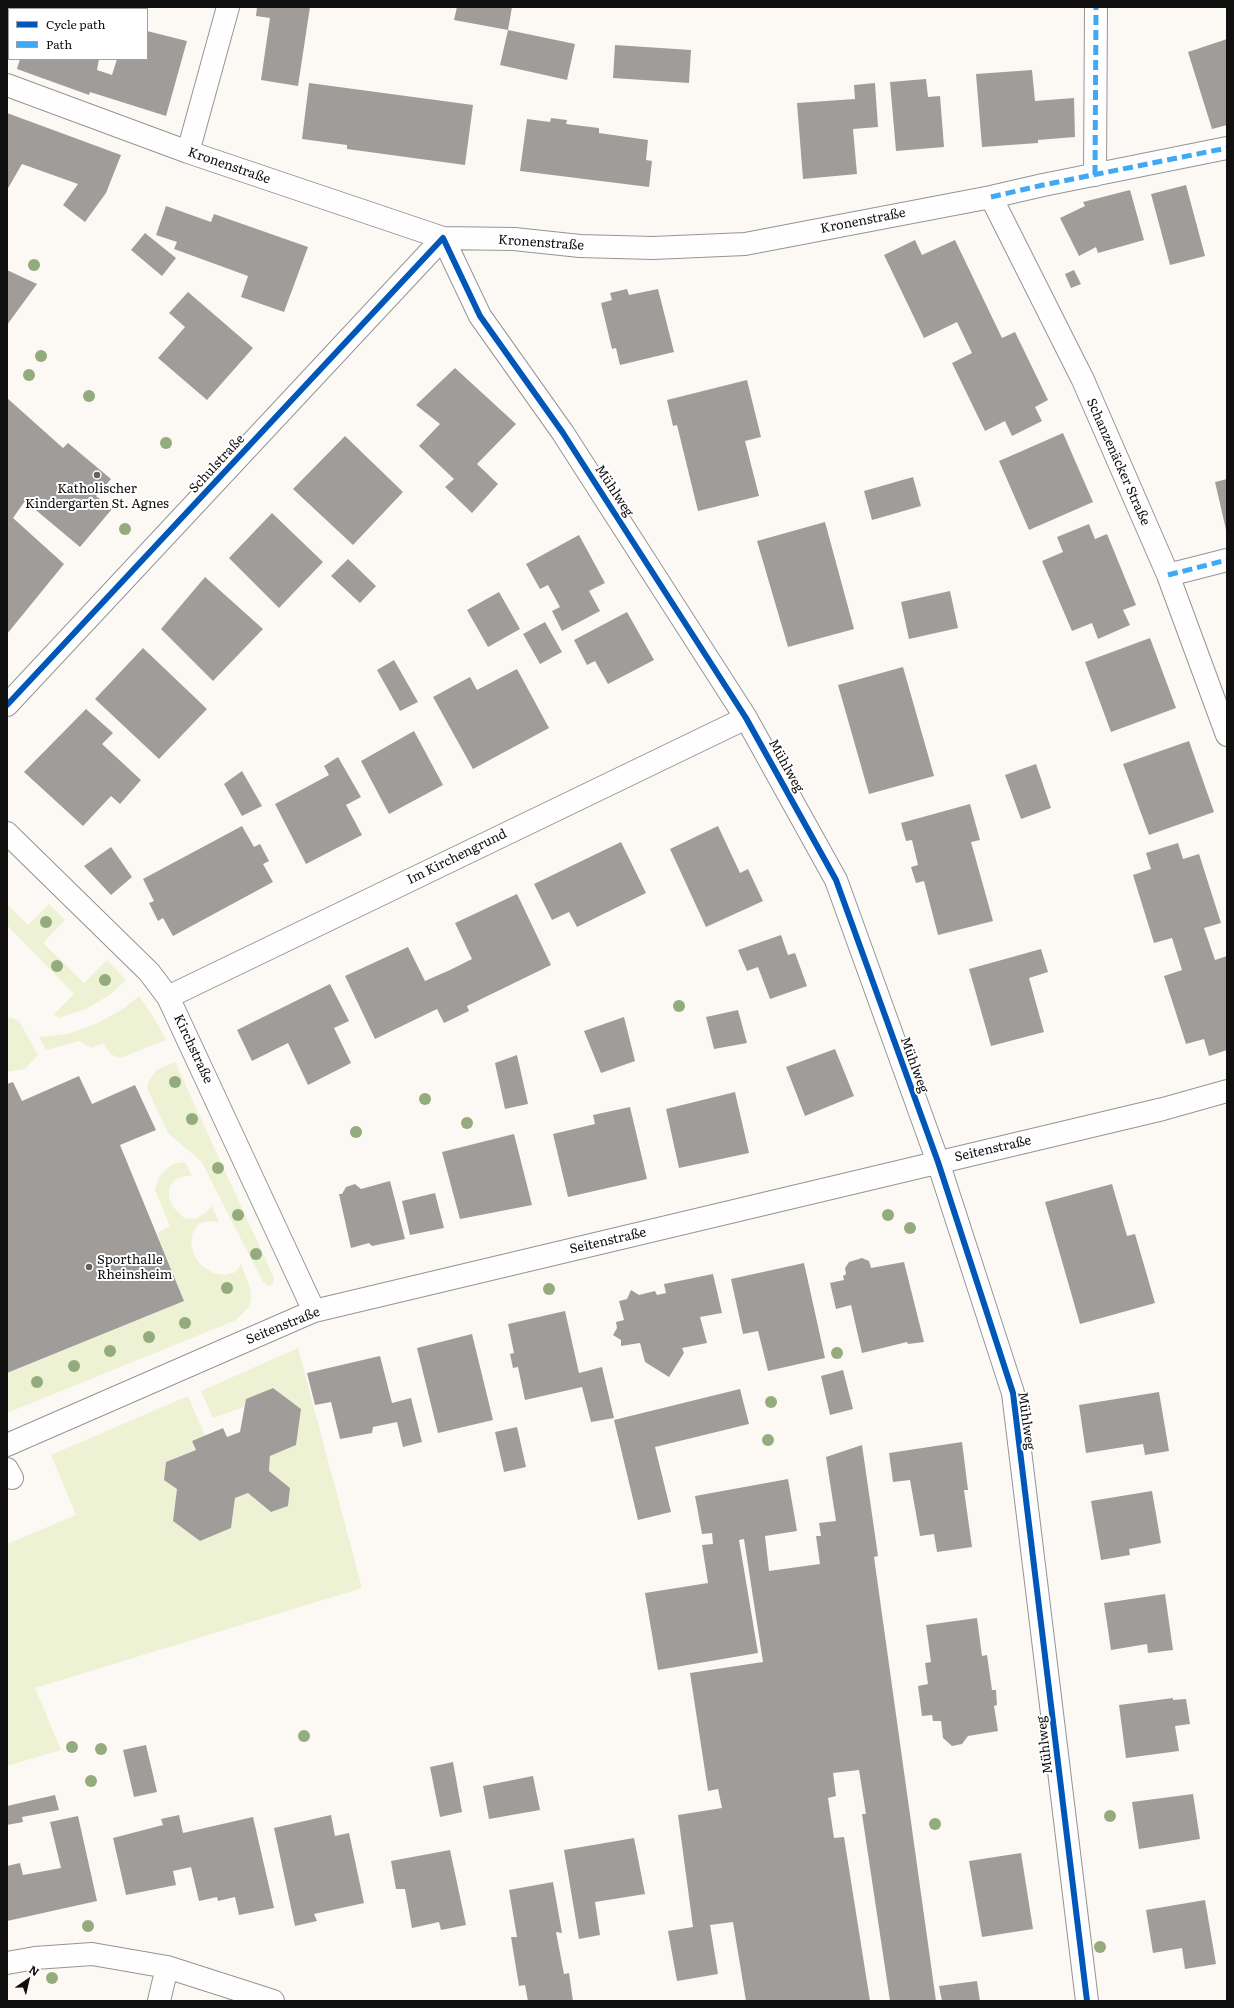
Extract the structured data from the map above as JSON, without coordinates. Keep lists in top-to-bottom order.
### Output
{
  "streets": {
    "street": [
      "Kronenstraße",
      "Schanzenäcker Straße",
      "Schulstraße",
      "Mühlweg",
      "Im Kirchengrund",
      "Kirchstraße",
      "Seitenstraße"
    ]
  },
  "crossings": [
    ["Kronenstraße", "Schanzenäcker Straße"],
    ["Kronenstraße", "Schulstraße"],
    ["Kronenstraße", "Mühlweg"],
    ["Schulstraße", "Mühlweg"],
    ["Mühlweg", "Im Kirchengrund"],
    ["Mühlweg", "Seitenstraße"],
    ["Im Kirchengrund", "Kirchstraße"],
    ["Kirchstraße", "Seitenstraße"]
  ],
  "places": ["Katholischer Kindergarten St. Agnes", "Sporthalle Rheinsheim"],
  "legend": ["Cycle path", "Path"],
  "north": "top right"
}
